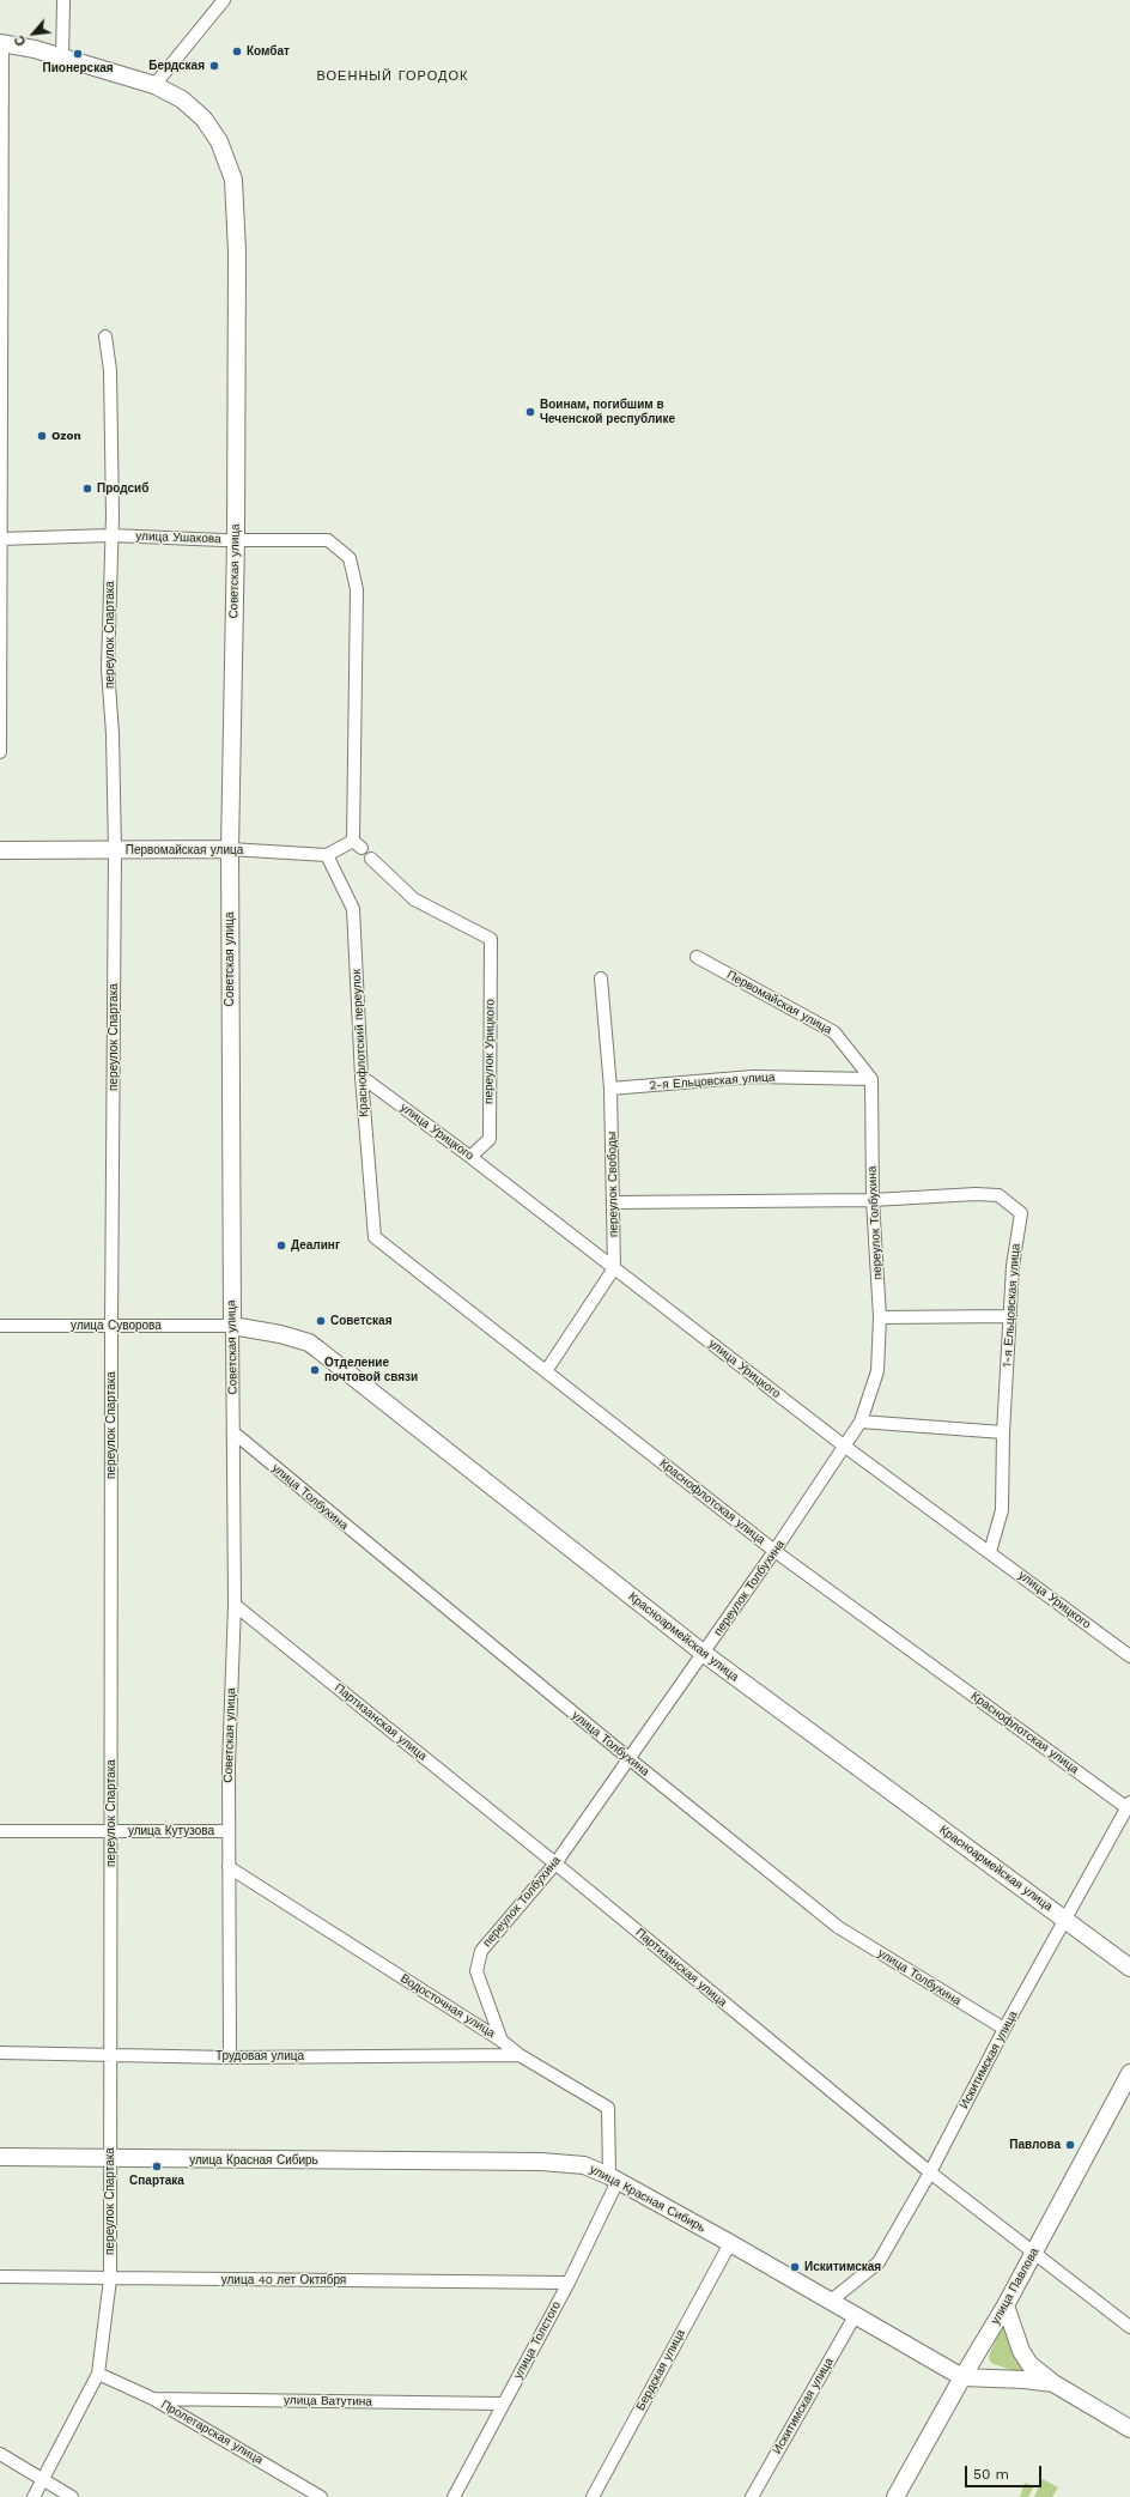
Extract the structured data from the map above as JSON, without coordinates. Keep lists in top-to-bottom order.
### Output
{
  "streets": {
    "street": [
      "улица Ушакова",
      "Советская улица",
      "переулок Спартака",
      "Первомайская улица",
      "Краснофлотский переулок",
      "переулок Урицкого",
      "2-я Ельцовская улица",
      "улица Урицкого",
      "переулок Свободы",
      "переулок Толбухина",
      "1-я Ельцовская улица",
      "улица Суворова",
      "улица Толбухина",
      "Краснофлотская улица",
      "Красноармейская улица",
      "Партизанская улица",
      "улица Кутузова",
      "Водосточная улица",
      "Трудовая улица",
      "Искитимская улица",
      "улица Красная Сибирь",
      "улица 40 лет Октября",
      "улица Павлова",
      "улица Толстого",
      "Бердская улица",
      "улица Ватутина",
      "Пролетарская улица"
    ]
  },
  "crossings": [
    ["улица Ушакова", "Советская улица"],
    ["улица Ушакова", "переулок Спартака"],
    ["улица Ушакова", "Первомайская улица"],
    ["улица Ушакова", "Краснофлотский переулок"],
    ["Советская улица", "Первомайская улица"],
    ["Советская улица", "улица Суворова"],
    ["Советская улица", "улица Толбухина"],
    ["Советская улица", "Красноармейская улица"],
    ["Советская улица", "Партизанская улица"],
    ["Советская улица", "улица Кутузова"],
    ["Советская улица", "Водосточная улица"],
    ["Советская улица", "Трудовая улица"],
    ["переулок Спартака", "Первомайская улица"],
    ["переулок Спартака", "улица Суворова"],
    ["переулок Спартака", "улица Кутузова"],
    ["переулок Спартака", "Трудовая улица"],
    ["переулок Спартака", "улица Красная Сибирь"],
    ["переулок Спартака", "улица 40 лет Октября"],
    ["переулок Спартака", "Пролетарская улица"],
    ["Первомайская улица", "Краснофлотский переулок"],
    ["Первомайская улица", "2-я Ельцовская улица"],
    ["Первомайская улица", "переулок Толбухина"],
    ["Краснофлотский переулок", "улица Урицкого"],
    ["Краснофлотский переулок", "Краснофлотская улица"],
    ["переулок Урицкого", "улица Урицкого"],
    ["2-я Ельцовская улица", "переулок Свободы"],
    ["2-я Ельцовская улица", "переулок Толбухина"],
    ["улица Урицкого", "переулок Свободы"],
    ["улица Урицкого", "переулок Толбухина"],
    ["улица Урицкого", "1-я Ельцовская улица"],
    ["переулок Свободы", "1-я Ельцовская улица"],
    ["переулок Толбухина", "1-я Ельцовская улица"],
    ["переулок Толбухина", "улица Толбухина"],
    ["переулок Толбухина", "Краснофлотская улица"],
    ["переулок Толбухина", "Красноармейская улица"],
    ["переулок Толбухина", "Партизанская улица"],
    ["переулок Толбухина", "Водосточная улица"],
    ["улица Суворова", "Красноармейская улица"],
    ["улица Толбухина", "Искитимская улица"],
    ["Краснофлотская улица", "Искитимская улица"],
    ["Красноармейская улица", "Искитимская улица"],
    ["Партизанская улица", "Искитимская улица"],
    ["Партизанская улица", "улица Павлова"],
    ["Водосточная улица", "Трудовая улица"],
    ["Водосточная улица", "улица Красная Сибирь"],
    ["Водосточная улица", "улица Толстого"],
    ["Искитимская улица", "улица Красная Сибирь"],
    ["улица Красная Сибирь", "улица Павлова"],
    ["улица Красная Сибирь", "улица Толстого"],
    ["улица Красная Сибирь", "Бердская улица"],
    ["улица 40 лет Октября", "улица Толстого"],
    ["улица Толстого", "улица Ватутина"],
    ["улица Ватутина", "Пролетарская улица"]
  ],
  "districts": ["ВОЕННЫЙ ГОРОДОК"],
  "places": [
    "Комбат",
    "Пионерская",
    "Бердская",
    "Воинам, погибшим в Чеченской республике",
    "Ozon",
    "Продсиб",
    "Деалинг",
    "Советская",
    "Отделение почтовой связи",
    "Павлова",
    "Спартака",
    "Искитимская"
  ],
  "scale_bar": "50 m",
  "north": "bottom left"
}
